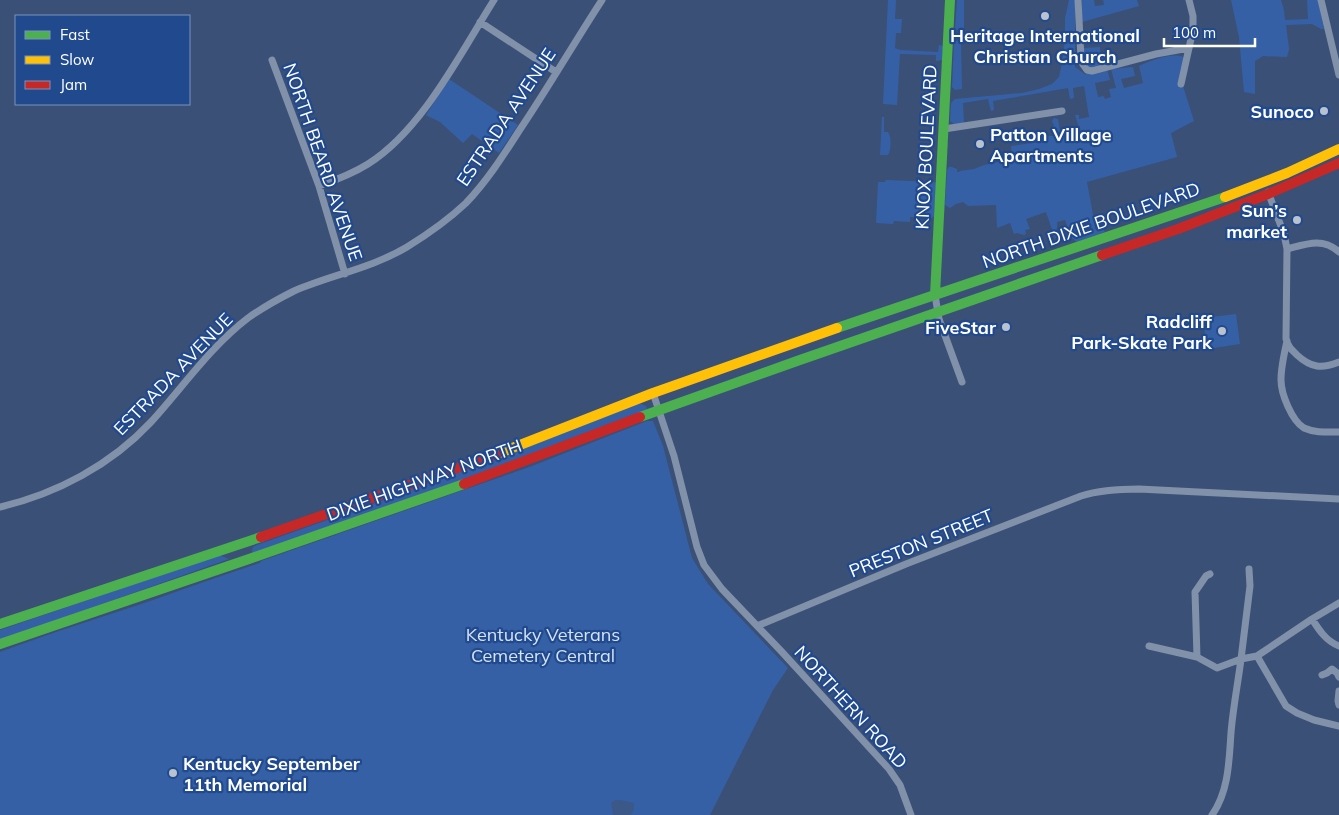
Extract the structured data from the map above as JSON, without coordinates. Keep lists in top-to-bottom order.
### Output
{
  "streets": {
    "main road": ["KNOX BOULEVARD", "NORTH DIXIE BOULEVARD", "DIXIE HIGHWAY NORTH"],
    "street": [
      "ESTRADA AVENUE",
      "NORTH BEARD AVENUE",
      "PRESTON STREET",
      "NORTHERN ROAD"
    ]
  },
  "crossings": [
    ["ESTRADA AVENUE", "NORTH BEARD AVENUE"],
    ["KNOX BOULEVARD", "NORTH DIXIE BOULEVARD"],
    ["NORTH DIXIE BOULEVARD", "DIXIE HIGHWAY NORTH"],
    ["PRESTON STREET", "NORTHERN ROAD"]
  ],
  "parks": ["Kentucky Veterans Cemetery Central"],
  "places": [
    "Heritage International Christian Church",
    "Sunoco",
    "Patton Village Apartments",
    "Sun’s market",
    "FiveStar",
    "Radcliff Park-Skate Park",
    "Kentucky September 11th Memorial"
  ],
  "legend": ["Fast", "Slow", "Jam"],
  "scale_bar": "100 m"
}
